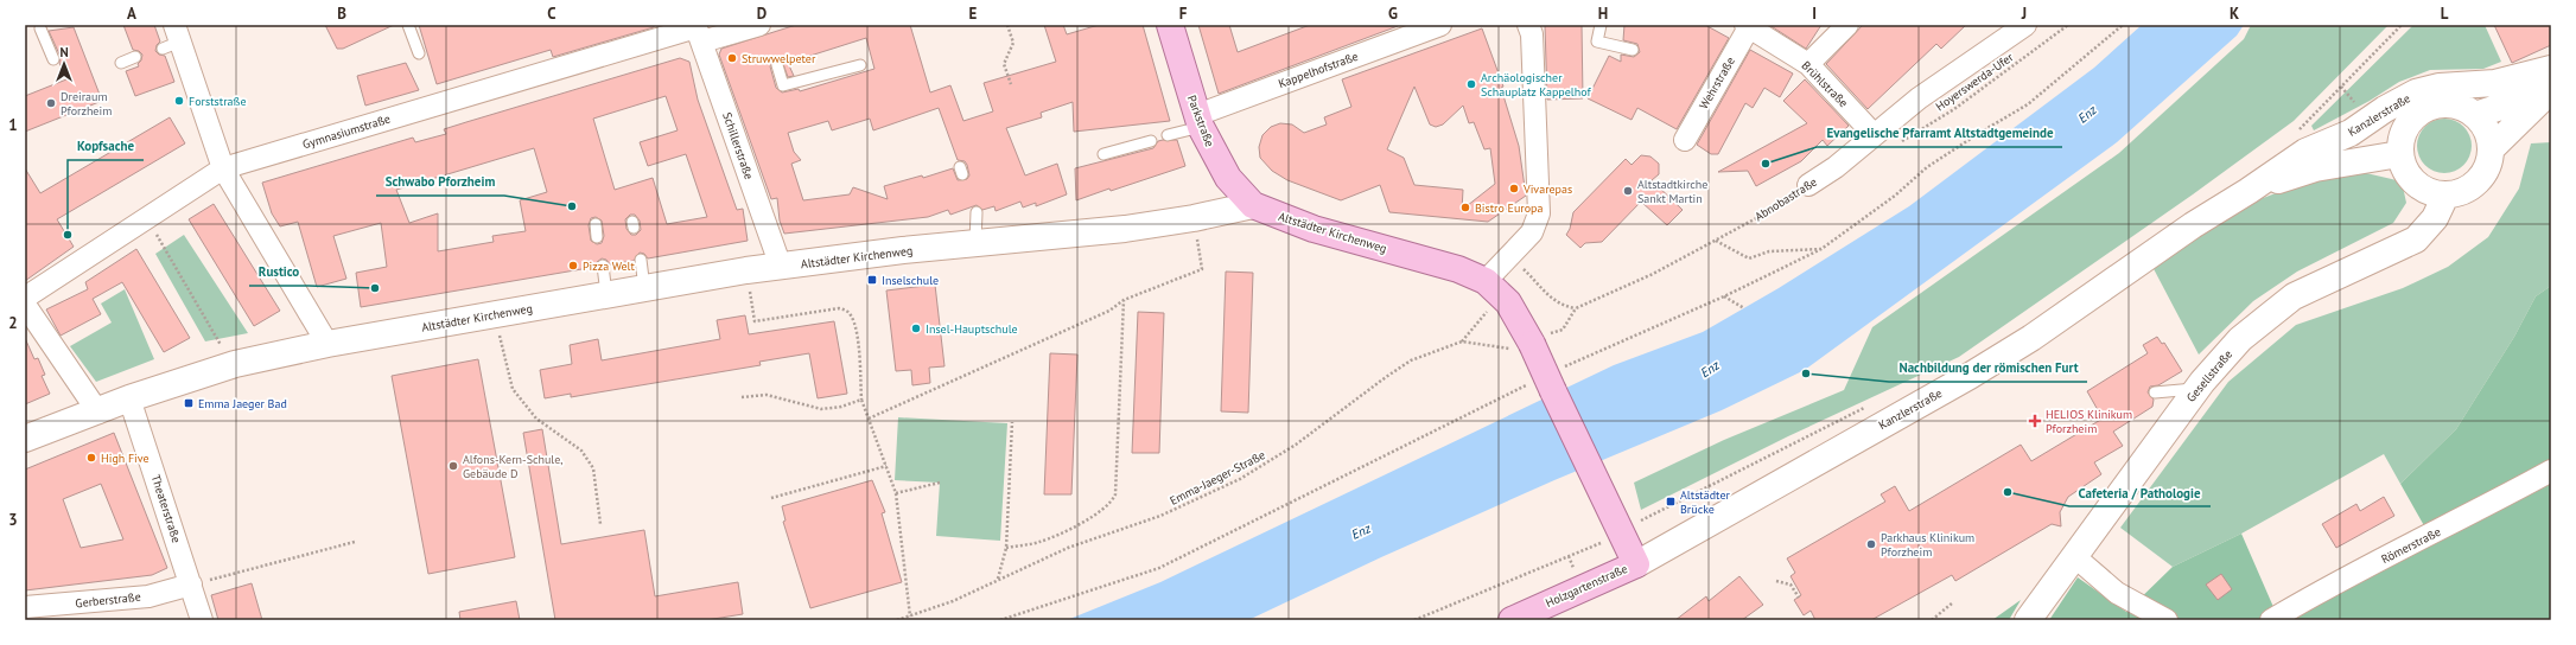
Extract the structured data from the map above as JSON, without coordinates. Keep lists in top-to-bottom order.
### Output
{
  "streets": {
    "main road": [
      "Kanzlerstraße",
      "Parkstraße",
      "Altstädter Kirchenweg",
      "Gesellstraße",
      "Holzgartenstraße"
    ],
    "street": [
      "Kappelhofstraße",
      "Wehrstraße",
      "Brühlstraße",
      "Gymnasiumstraße",
      "Schillerstraße",
      "Abnobastraße",
      "Theaterstraße",
      "Römerstraße",
      "Gerberstraße"
    ],
    "path": ["Hoyerswerda-Ufer", "Emma-Jaeger-Straße"]
  },
  "crossings": [
    ["Kappelhofstraße", "Parkstraße"],
    ["Wehrstraße", "Brühlstraße"],
    ["Brühlstraße", "Abnobastraße"],
    ["Kanzlerstraße", "Gesellstraße"],
    ["Kanzlerstraße", "Holzgartenstraße"],
    ["Parkstraße", "Altstädter Kirchenweg"],
    ["Gymnasiumstraße", "Schillerstraße"],
    ["Schillerstraße", "Altstädter Kirchenweg"],
    ["Altstädter Kirchenweg", "Emma-Jaeger-Straße"],
    ["Altstädter Kirchenweg", "Theaterstraße"],
    ["Theaterstraße", "Gerberstraße"]
  ],
  "water": ["Enz"],
  "places": {
    "other": [
      "Struwwelpeter",
      "Archäologischer Schauplatz Kappelhof",
      "Forststraße",
      "Dreiraum Pforzheim",
      "Evangelische Pfarramt Altstadtgemeinde",
      "Vivarepas",
      "Altstadtkirche Sankt Martin",
      "Schwabo Pforzheim",
      "Bistro Europa",
      "Kopfsache",
      "Pizza Welt",
      "Rustico",
      "Insel-Hauptschule",
      "Nachbildung der römischen Furt",
      "High Five",
      "Alfons-Kern-Schule, Gebäude D",
      "Cafeteria / Pathologie",
      "Parkhaus Klinikum Pforzheim"
    ],
    "transit": ["Inselschule", "Emma Jaeger Bad", "Altstädter Brücke"],
    "health": ["HELIOS Klinikum Pforzheim"]
  },
  "north": "top",
  "grid": {
    "columns": [
      "A",
      "B",
      "C",
      "D",
      "E",
      "F",
      "G",
      "H",
      "I",
      "J",
      "K",
      "L"
    ],
    "rows": ["1", "2", "3"]
  }
}
